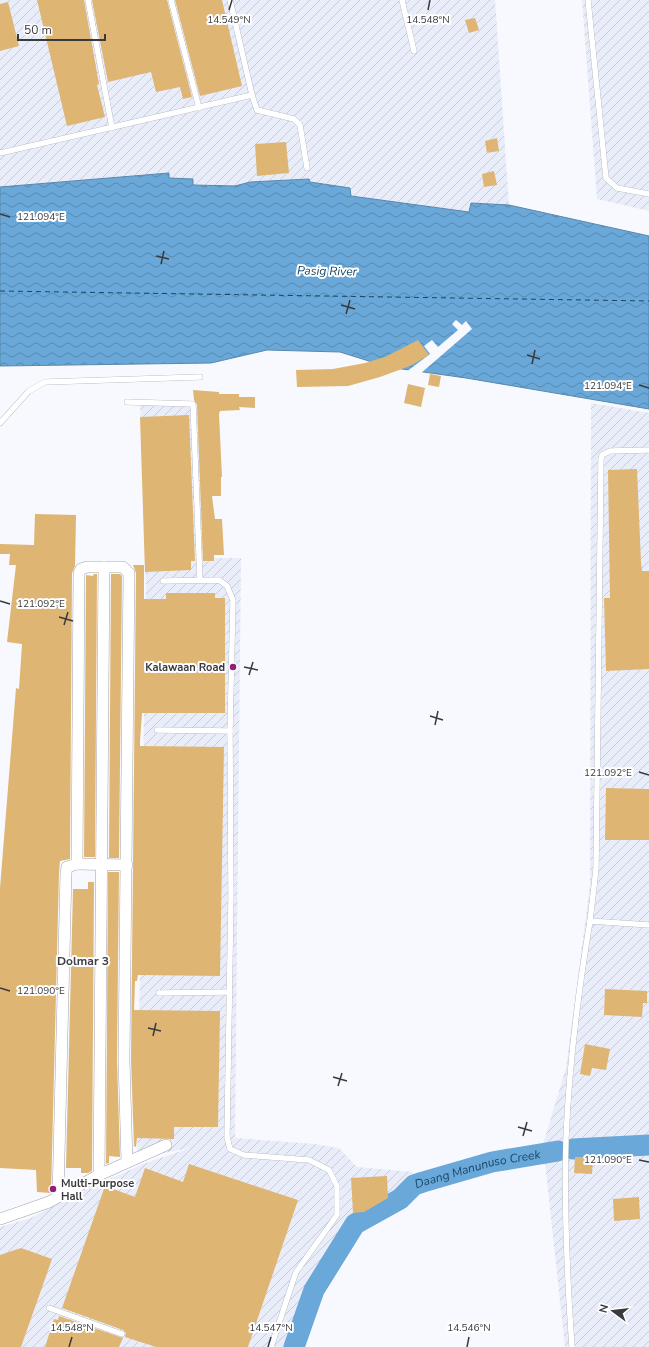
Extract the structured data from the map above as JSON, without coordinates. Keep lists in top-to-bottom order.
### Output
{
  "districts": ["Dolmar 3"],
  "water": ["Pasig River", "Daang Manunuso Creek"],
  "places": ["Kalawaan Road", "Multi-Purpose Hall"],
  "scale_bar": "50 m",
  "north": "left",
  "coordinates": [
    "14.549°N",
    "14.548°N",
    "121.094°E",
    "121.092°E",
    "121.090°E",
    "14.547°N",
    "14.546°N"
  ]
}
